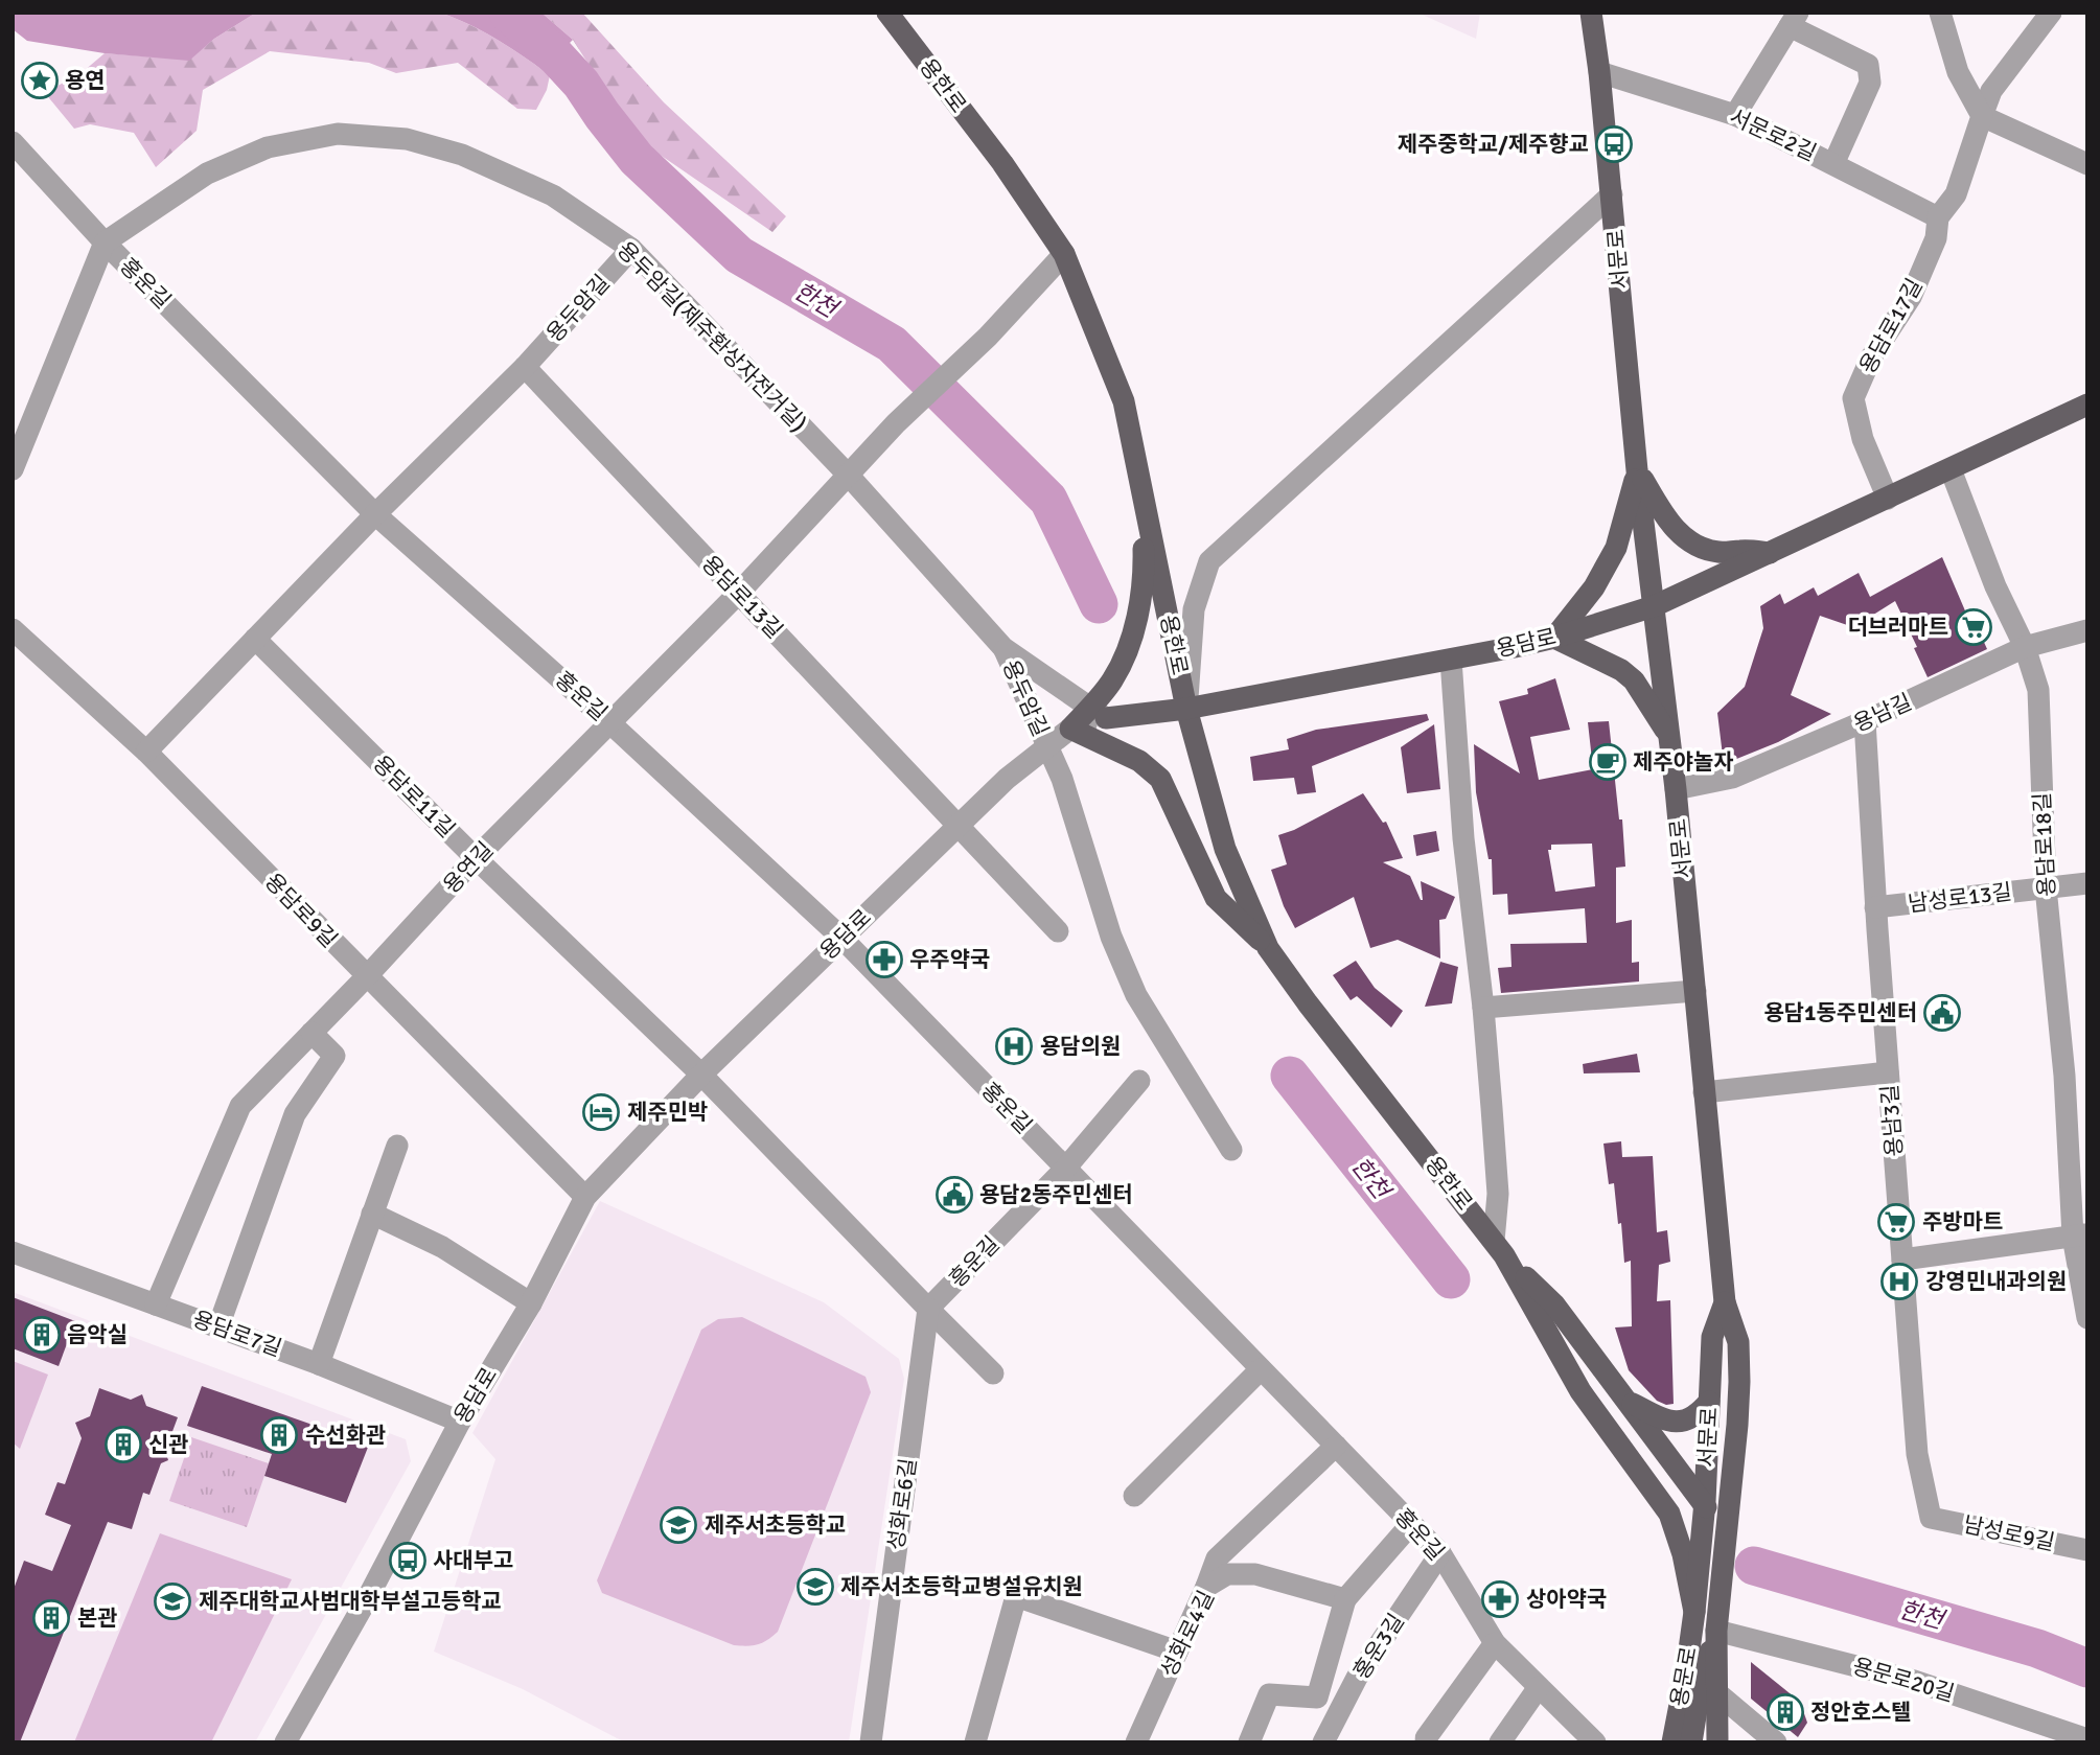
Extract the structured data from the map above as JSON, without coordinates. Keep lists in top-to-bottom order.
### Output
{
  "streets": {
    "main road": [
      "용한로",
      "서문로",
      "용담로",
      "용문로"
    ],
    "street": [
      "서문로2길",
      "홍운길",
      "용두암길",
      "용담로17길",
      "용두암길(제주환상자전거길)",
      "용담로13길",
      "용남길",
      "용담로11길",
      "용담로18길",
      "용연길",
      "남성로13길",
      "용담로9길",
      "용남3길",
      "흥운길",
      "용담로7길",
      "성화로6길",
      "남성로9길",
      "성화로4길",
      "홍운3길",
      "용문로20길"
    ]
  },
  "crossings": [
    ["용한로", "서문로"],
    ["용한로", "용담로"],
    ["용한로", "용연길"],
    ["용한로", "용문로"],
    ["서문로2길", "서문로"],
    ["서문로2길", "용담로17길"],
    ["서문로", "용담로"],
    ["서문로", "용남길"],
    ["서문로", "용문로"],
    ["홍운길", "용두암길(제주환상자전거길)"],
    ["홍운길", "용담로"],
    ["홍운길", "용연길"],
    ["홍운길", "흥운길"],
    ["홍운길", "홍운3길"],
    ["용두암길", "용두암길(제주환상자전거길)"],
    ["용두암길", "용담로13길"],
    ["용두암길", "용담로"],
    ["용담로17길", "용담로"],
    ["용두암길(제주환상자전거길)", "용담로"],
    ["용두암길(제주환상자전거길)", "용연길"],
    ["용담로13길", "용담로"],
    ["용담로13길", "용연길"],
    ["용담로", "용담로11길"],
    ["용담로", "용담로18길"],
    ["용담로", "용담로9길"],
    ["용담로", "용담로7길"],
    ["용남길", "용담로18길"],
    ["용남길", "용남3길"],
    ["용담로11길", "용연길"],
    ["용담로18길", "남성로13길"],
    ["용연길", "용담로9길"],
    ["용연길", "용담로7길"],
    ["남성로13길", "용남3길"],
    ["용남3길", "남성로9길"],
    ["흥운길", "성화로6길"],
    ["용문로", "용문로20길"]
  ],
  "water": ["한천"],
  "places": {
    "place": ["용연"],
    "bus stop": ["제주중학교/제주향교", "사대부고"],
    "supermarket": ["더브러마트", "주방마트"],
    "cafe": ["제주야놀자"],
    "pharmacy": ["우주약국", "상아약국"],
    "public building": ["용담1동주민센터", "용담2동주민센터"],
    "hospital": ["용담의원", "강영민내과의원"],
    "hotel": ["제주민박"],
    "building": [
      "음악실",
      "수선화관",
      "신관",
      "본관",
      "정안호스텔"
    ],
    "school or university": ["제주서초등학교", "제주서초등학교병설유치원", "제주대학교사범대학부설고등학교"]
  }
}
